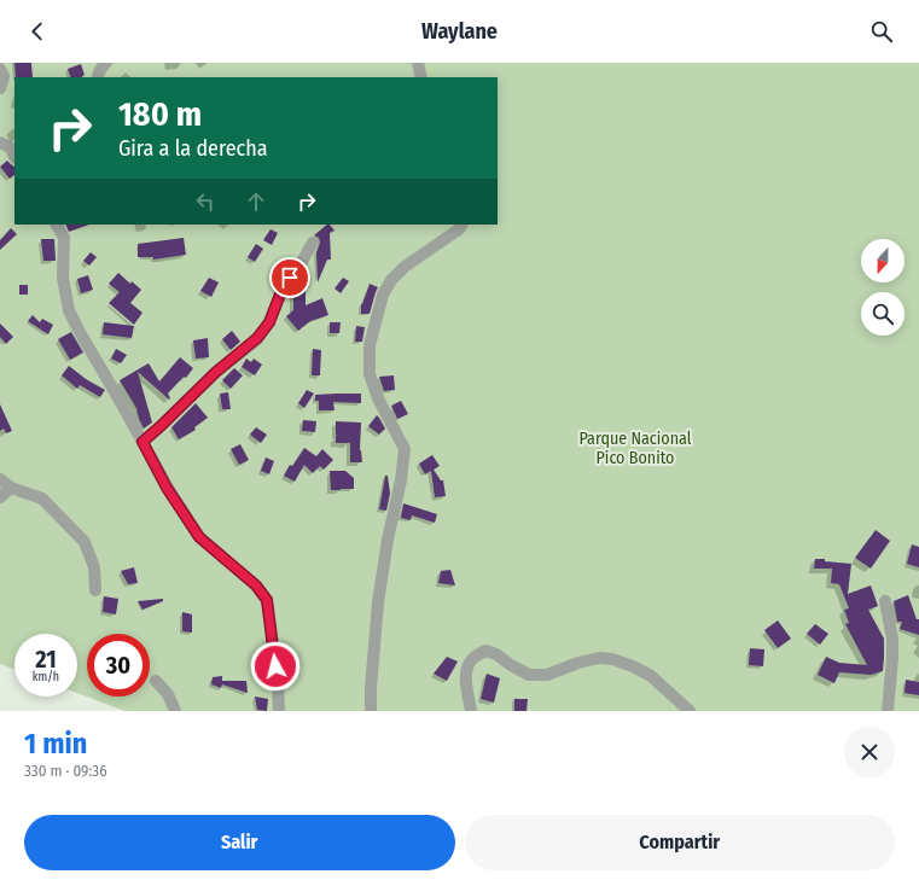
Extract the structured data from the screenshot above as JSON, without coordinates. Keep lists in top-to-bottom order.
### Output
{
  "parks": ["Parque Nacional Pico Bonito"],
  "north": "bottom",
  "page": {
    "header": "Waylane",
    "turn": ["180 m", "Gira a la derecha"],
    "speed": "21 km/h",
    "limit": "30",
    "heading": ["1 min", "330 m · 09:36"],
    "buttons": ["Salir", "Compartir"]
  }
}
